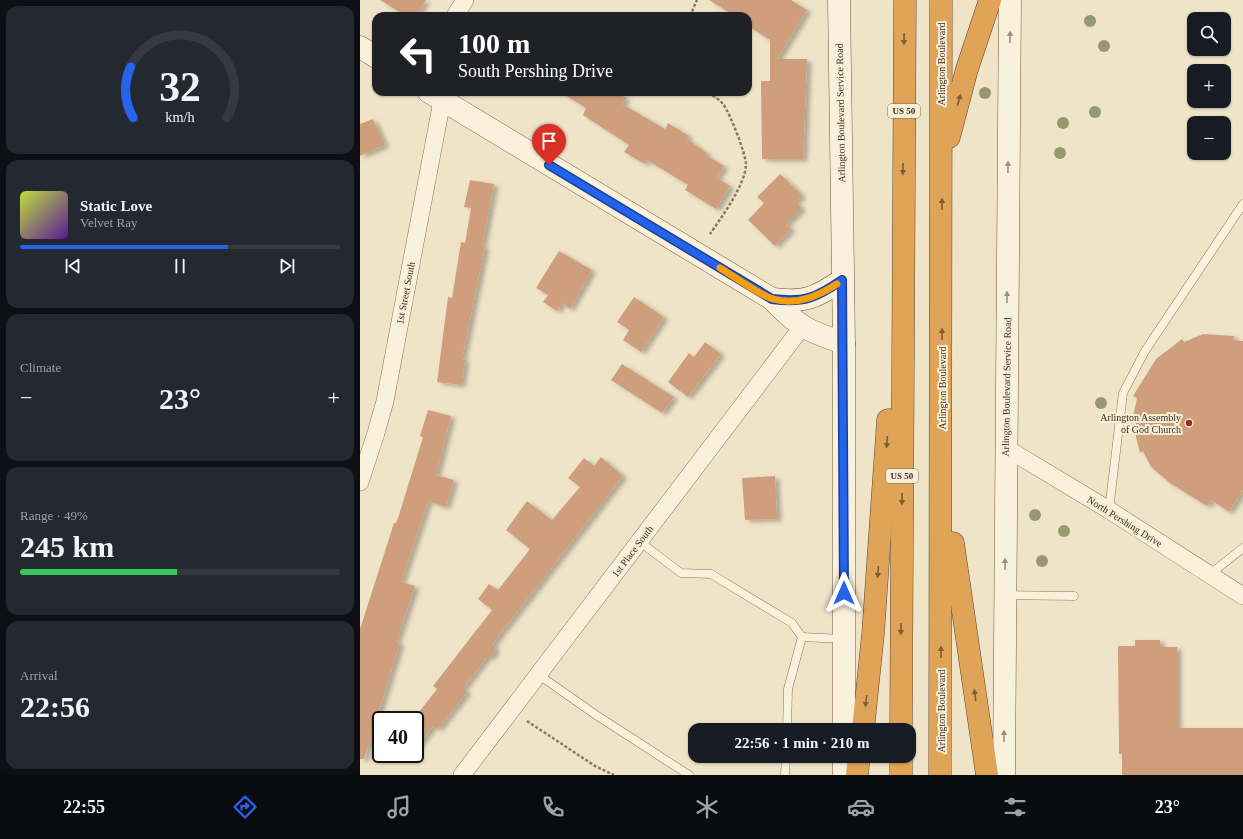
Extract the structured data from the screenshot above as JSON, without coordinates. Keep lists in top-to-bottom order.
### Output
{
  "streets": {
    "highway": ["Arlington Boulevard", "US 50"],
    "street": [
      "Arlington Boulevard Service Road",
      "1st Street South",
      "North Pershing Drive",
      "1st Place South"
    ]
  },
  "crossings": [
    ["Arlington Boulevard Service Road", "North Pershing Drive"]
  ],
  "places": ["Arlington Assembly of God Church"],
  "page": {
    "map_buttons": ["+", "−"],
    "turn": ["100 m", "South Pershing Drive"],
    "song": ["Static Love", "Velvet Ray"],
    "tile": [
      "Climate",
      ["Range · 49%", "245 km"],
      ["Arrival", "22:56"]
    ],
    "heat": ["−", "23°", "+"],
    "limit": "40",
    "trip": "22:56 · 1 min · 210 m",
    "tabs": ["22:55", "23°"],
    "gauge": ["32", "km/h"]
  }
}
